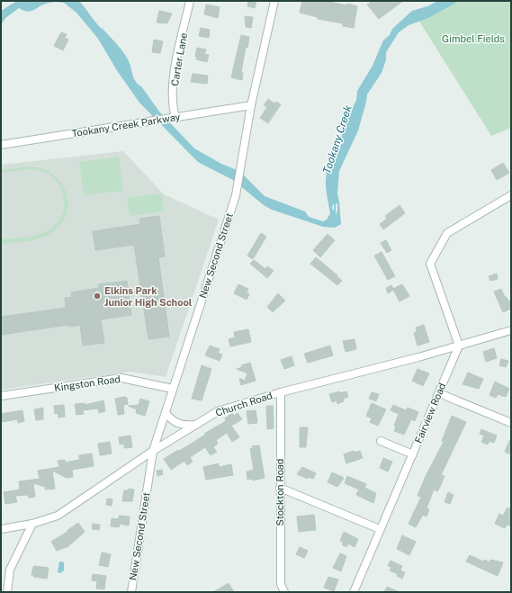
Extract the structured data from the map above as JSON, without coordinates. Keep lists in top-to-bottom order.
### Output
{
  "streets": {
    "street": [
      "Carter Lane",
      "Tookany Creek Parkway",
      "New Second Street",
      "Kingston Road",
      "Church Road",
      "Fairview Road",
      "Stockton Road"
    ]
  },
  "crossings": [
    ["Carter Lane", "Tookany Creek Parkway"],
    ["Tookany Creek Parkway", "New Second Street"],
    ["New Second Street", "Kingston Road"],
    ["New Second Street", "Church Road"],
    ["Church Road", "Fairview Road"],
    ["Church Road", "Stockton Road"]
  ],
  "water": ["Tookany Creek"],
  "parks": ["Gimbel Fields"],
  "places": ["Elkins Park Junior High School"]
}
